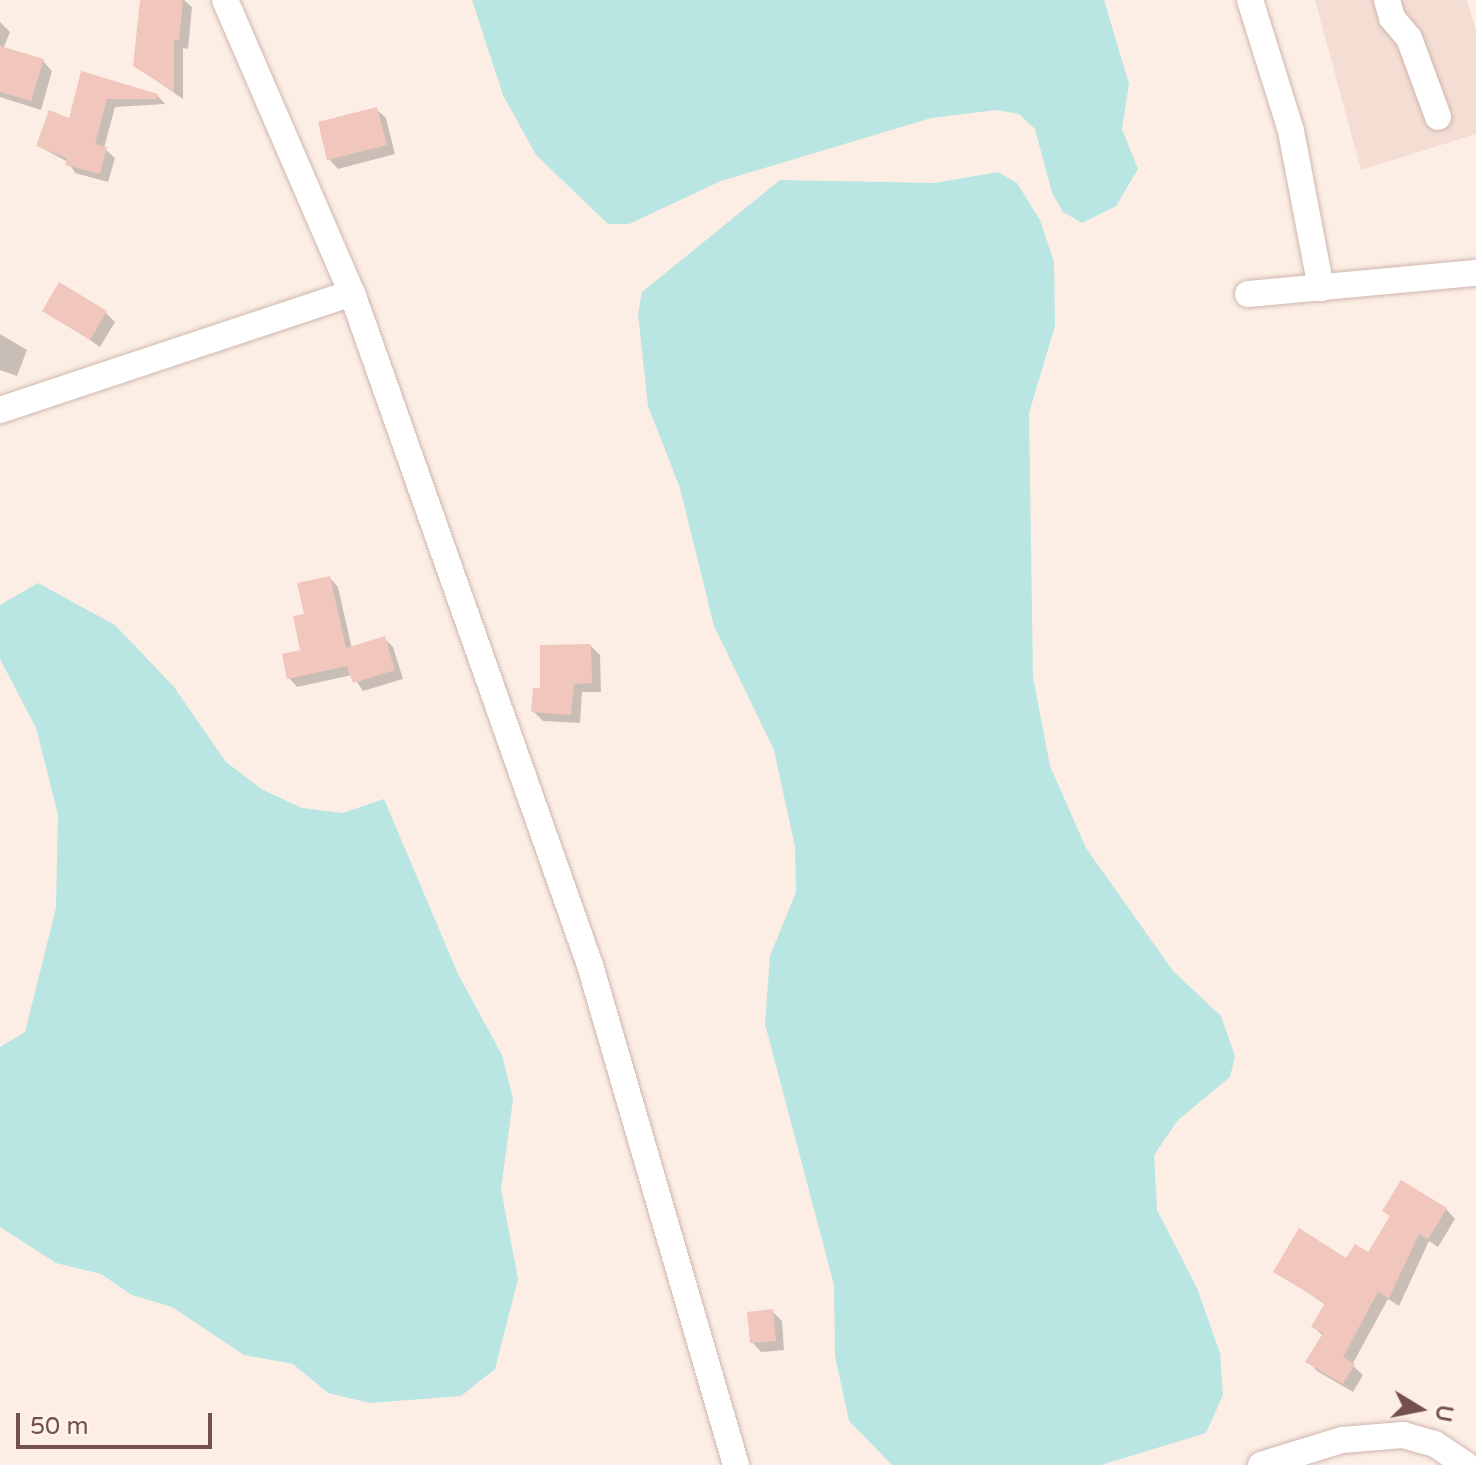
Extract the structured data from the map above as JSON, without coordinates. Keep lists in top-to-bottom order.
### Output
{
  "scale_bar": "50 m",
  "north": "right"
}
